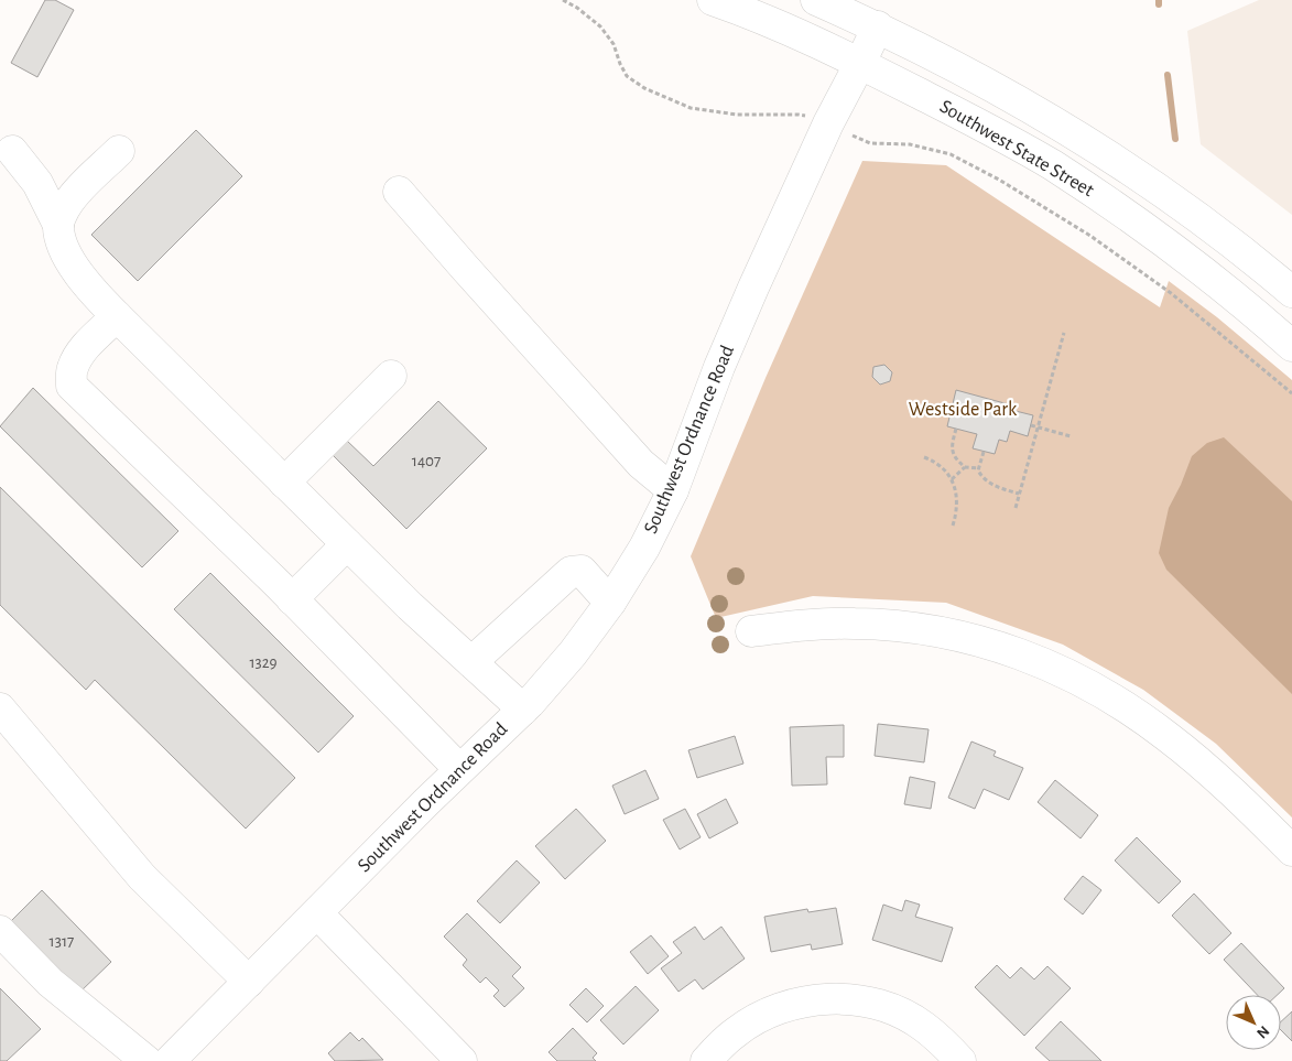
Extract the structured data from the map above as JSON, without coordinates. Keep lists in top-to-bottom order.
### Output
{
  "streets": {
    "street": ["Southwest State Street", "Southwest Ordnance Road"]
  },
  "crossings": [
    ["Southwest State Street", "Southwest Ordnance Road"]
  ],
  "parks": ["Westside Park"],
  "house_numbers": ["1407", "1329", "1317"],
  "north": "bottom right"
}
